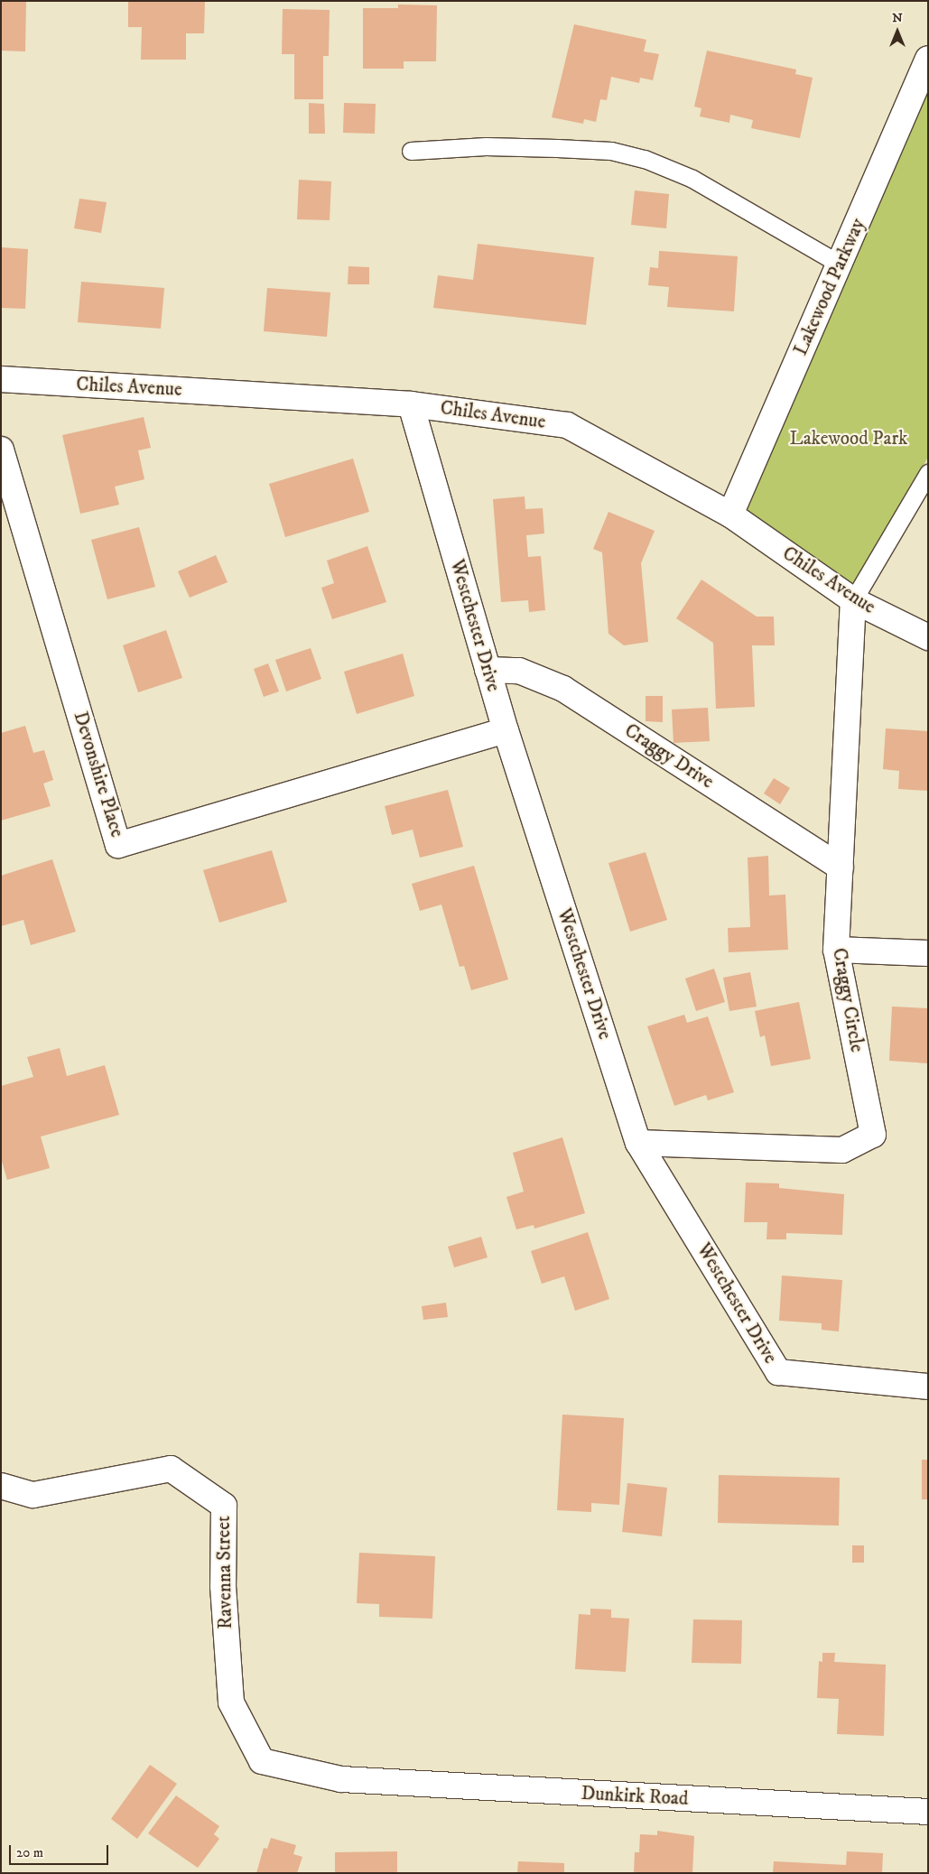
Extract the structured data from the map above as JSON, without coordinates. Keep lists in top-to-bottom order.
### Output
{
  "streets": {
    "street": [
      "Lakewood Parkway",
      "Chiles Avenue",
      "Westchester Drive",
      "Craggy Drive",
      "Devonshire Place",
      "Craggy Circle",
      "Ravenna Street",
      "Dunkirk Road"
    ]
  },
  "crossings": [
    ["Lakewood Parkway", "Chiles Avenue"],
    ["Chiles Avenue", "Westchester Drive"],
    ["Chiles Avenue", "Craggy Circle"],
    ["Westchester Drive", "Craggy Drive"],
    ["Westchester Drive", "Devonshire Place"],
    ["Westchester Drive", "Craggy Circle"],
    ["Craggy Drive", "Craggy Circle"],
    ["Ravenna Street", "Dunkirk Road"]
  ],
  "parks": ["Lakewood Park"],
  "scale_bar": "20 m",
  "north": "top"
}
